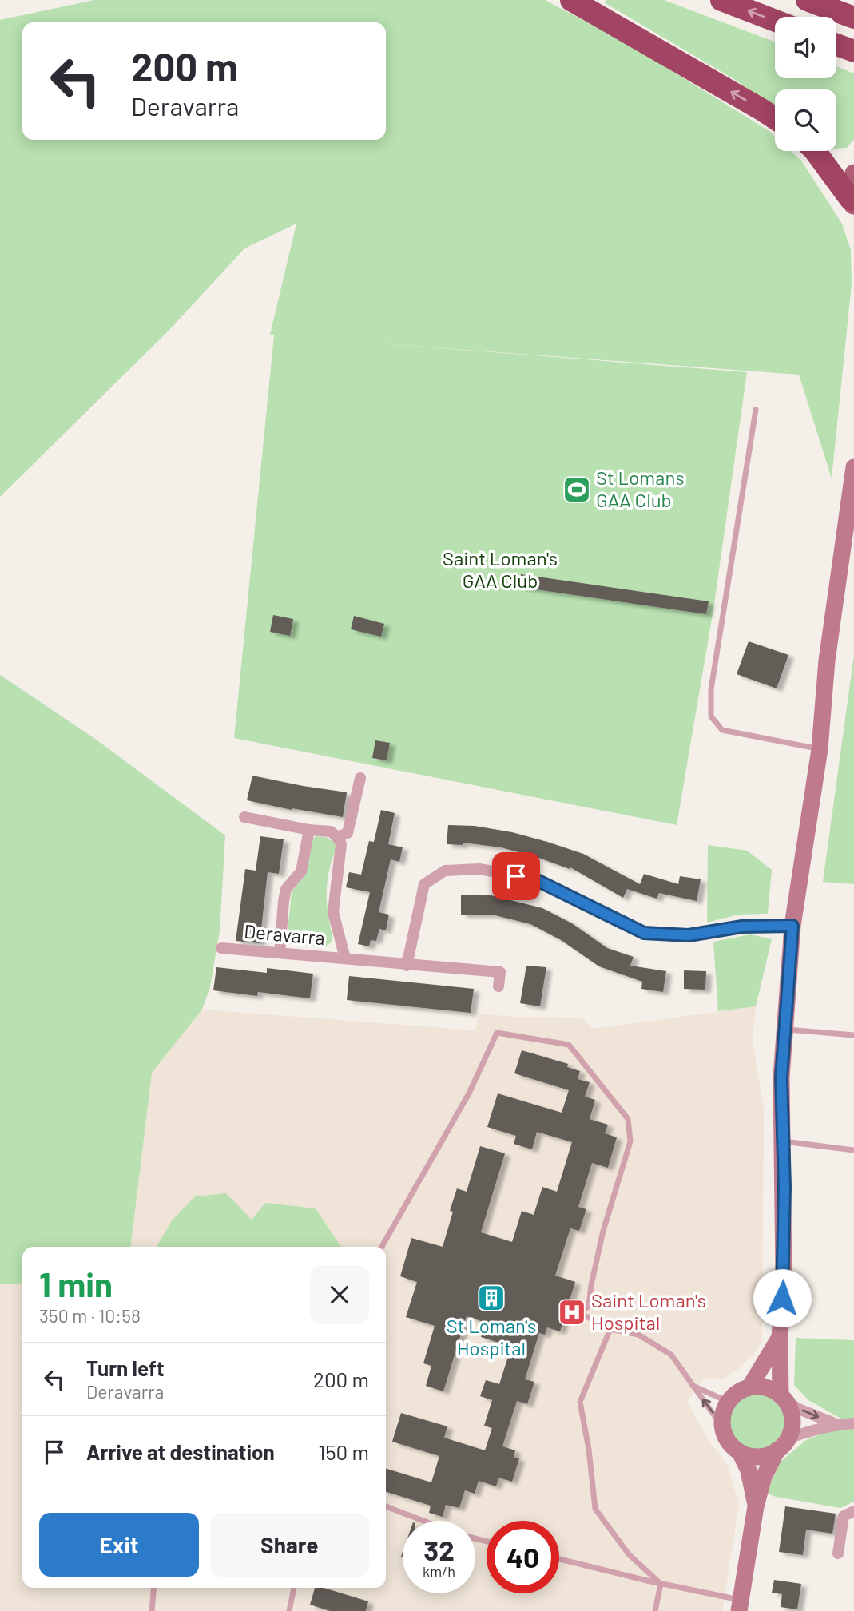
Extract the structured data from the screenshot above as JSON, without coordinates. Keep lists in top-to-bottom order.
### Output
{
  "streets": {
    "street": ["Deravarra"]
  },
  "parks": ["Saint Loman's GAA Club"],
  "places": {
    "sports": ["St Lomans GAA Club"],
    "building": ["St Loman's Hospital"],
    "hospital": ["Saint Loman's Hospital"]
  },
  "page": {
    "turn": ["200 m", "Deravarra"],
    "heading": ["1 min", "350 m · 10:58"],
    "list": [
      {
        "name": "Turn left",
        "note": "Deravarra",
        "value": "200 m"
      },
      {
        "name": "Arrive at destination",
        "value": "150 m"
      }
    ],
    "buttons": ["Exit", "Share"],
    "speed": "32 km/h",
    "limit": "40"
  }
}
